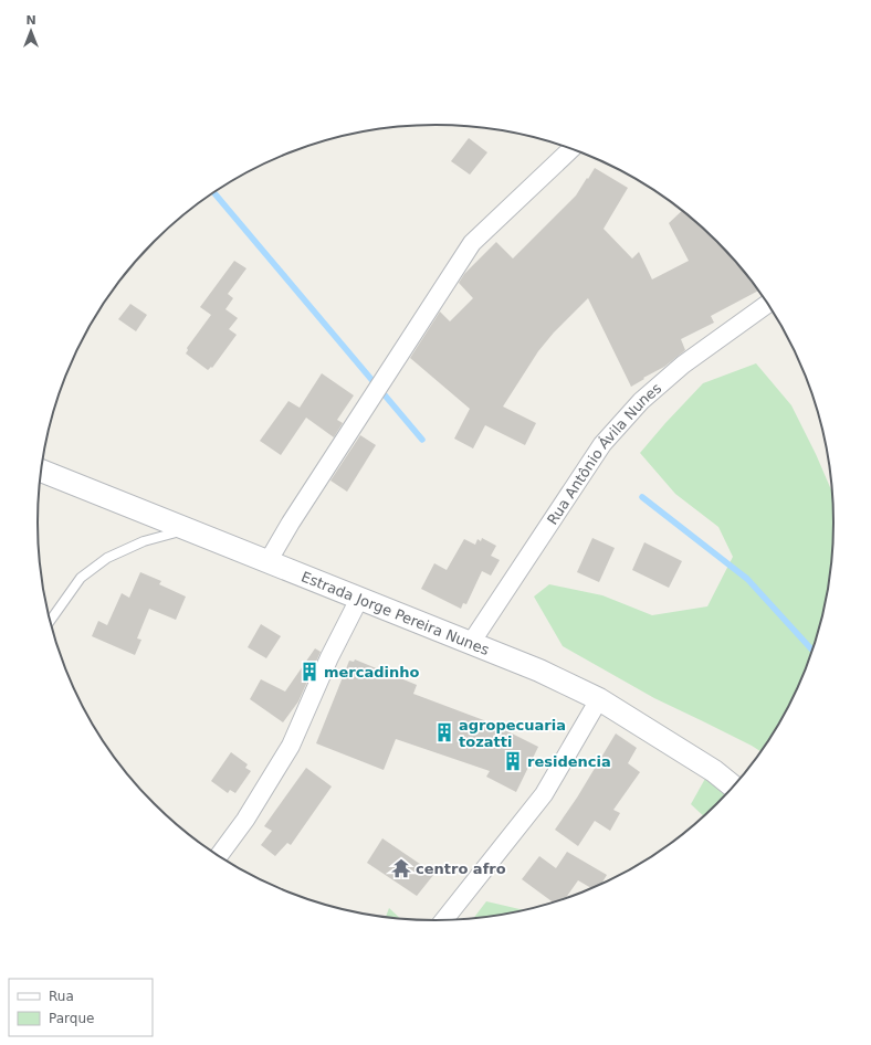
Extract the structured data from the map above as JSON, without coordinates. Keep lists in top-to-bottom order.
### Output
{
  "streets": {
    "street": ["Rua Antônio Ávila Nunes", "Estrada Jorge Pereira Nunes"]
  },
  "crossings": [
    ["Rua Antônio Ávila Nunes", "Estrada Jorge Pereira Nunes"]
  ],
  "places": {
    "building": ["mercadinho", "agropecuaria tozatti", "residencia"],
    "temple": ["centro afro"]
  },
  "legend": ["Rua", "Parque"],
  "north": "top"
}
